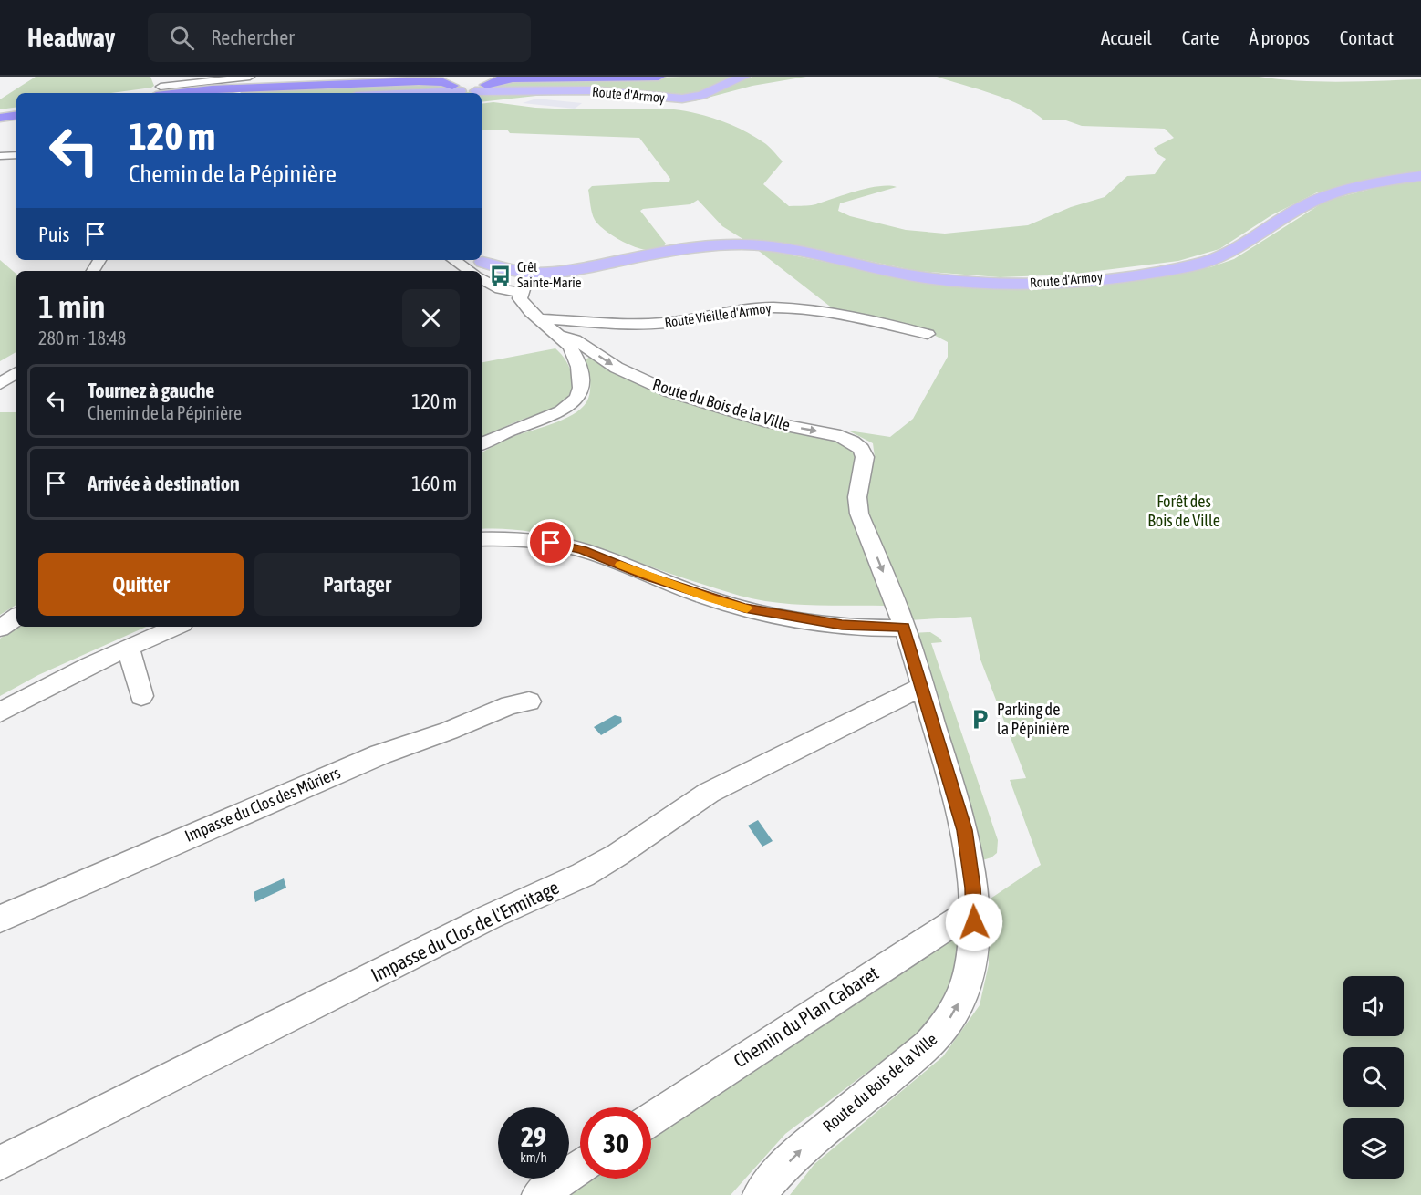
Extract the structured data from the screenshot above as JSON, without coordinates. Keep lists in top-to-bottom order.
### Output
{
  "streets": {
    "main road": ["Route d'Armoy"],
    "street": [
      "Route Vieille d'Armoy",
      "Route du Bois de la Ville",
      "Impasse du Clos des Mûriers",
      "Impasse du Clos de l'Ermitage",
      "Chemin du Plan Cabaret"
    ]
  },
  "crossings": [
    ["Route d'Armoy", "Route du Bois de la Ville"],
    ["Route Vieille d'Armoy", "Route du Bois de la Ville"],
    ["Route du Bois de la Ville", "Impasse du Clos de l'Ermitage"],
    ["Route du Bois de la Ville", "Chemin du Plan Cabaret"]
  ],
  "parks": ["Forêt des Bois de Ville"],
  "places": {
    "bus stop": ["Crêt Sainte-Marie"],
    "parking": ["Parking de la Pépinière"]
  },
  "page": {
    "header": "Headway",
    "search": "Rechercher",
    "nav": [
      "Accueil",
      "Carte",
      "À propos",
      "Contact"
    ],
    "turn": ["120 m", "Chemin de la Pépinière"],
    "then": "Puis",
    "heading": ["1 min", "280 m · 18:48"],
    "list": [
      {
        "name": "Tournez à gauche",
        "note": "Chemin de la Pépinière",
        "value": "120 m"
      },
      {
        "name": "Arrivée à destination",
        "value": "160 m"
      }
    ],
    "buttons": ["Quitter", "Partager"],
    "speed": "29 km/h",
    "limit": "30"
  }
}
